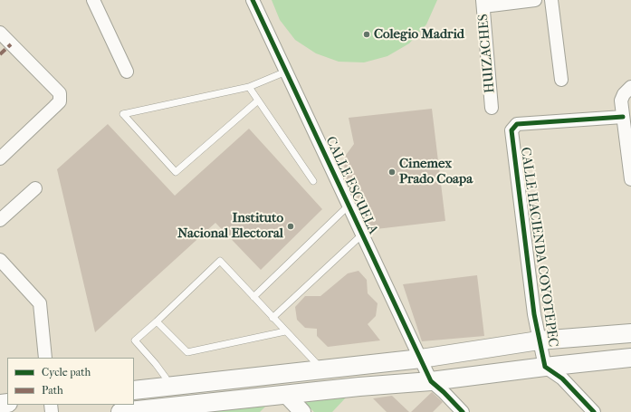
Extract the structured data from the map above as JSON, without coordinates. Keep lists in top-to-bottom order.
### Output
{
  "streets": {
    "street": ["HUIZACHES", "CALLE ESCUELA", "CALLE HACIENDA COYOTEPEC"]
  },
  "places": ["Colegio Madrid", "Cinemex Prado Coapa", "Instituto Nacional Electoral"],
  "legend": ["Cycle path", "Path"]
}
